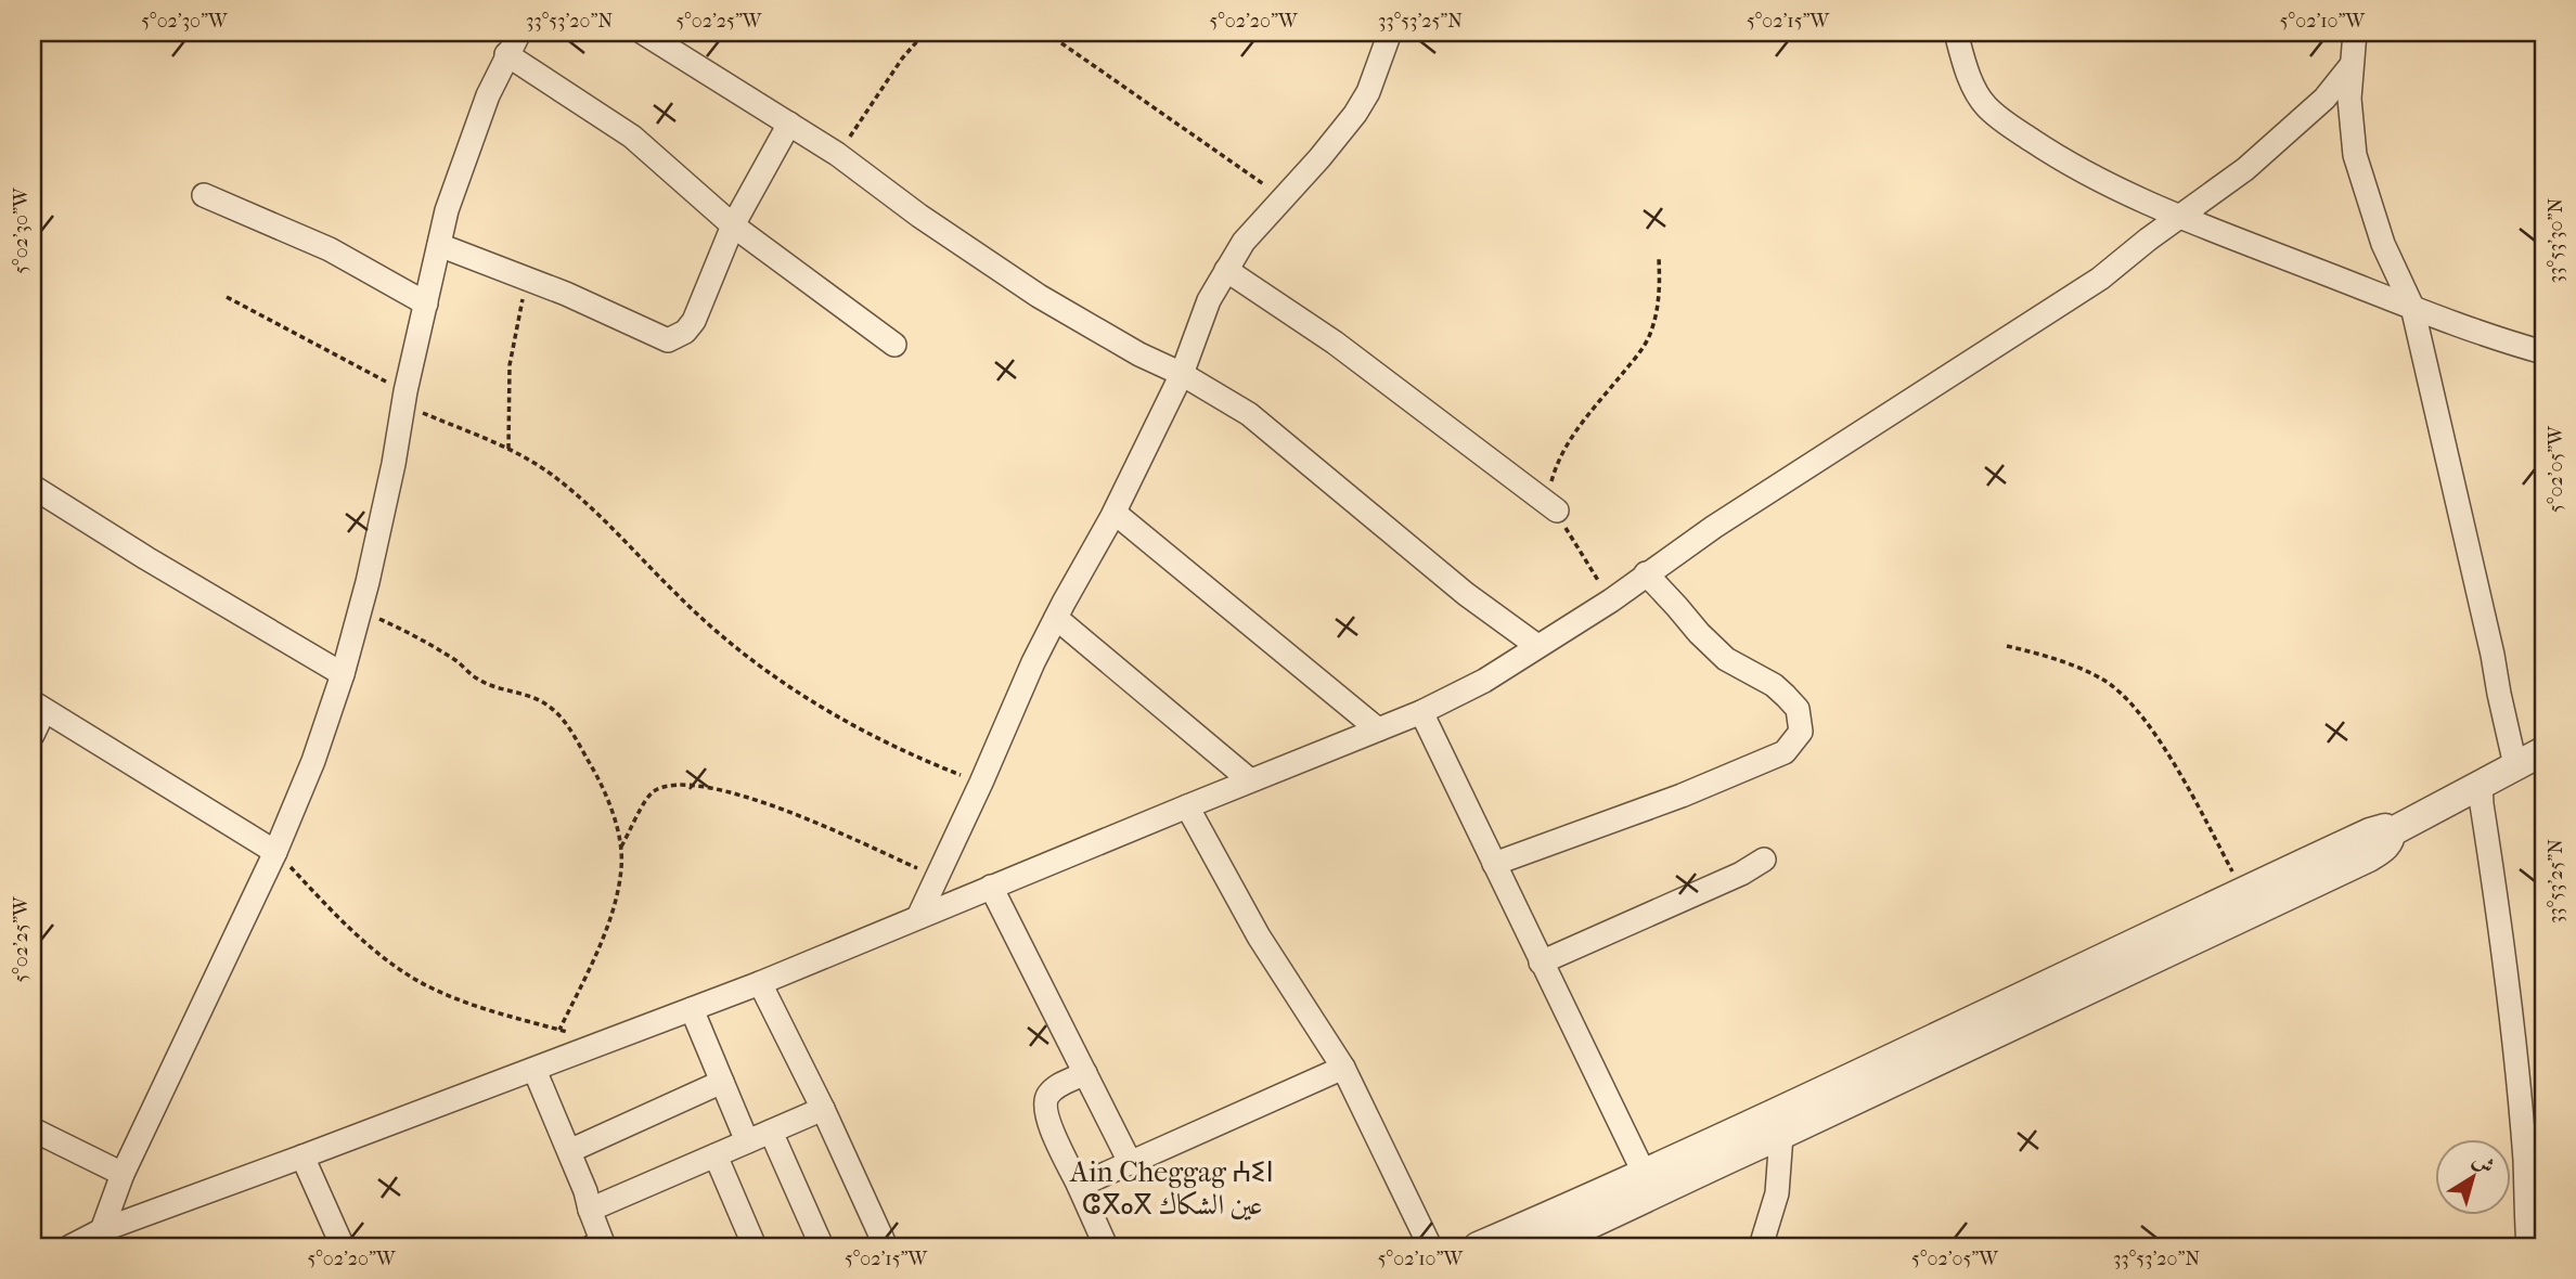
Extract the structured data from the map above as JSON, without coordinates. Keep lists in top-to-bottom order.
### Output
{
  "districts": ["Ain Cheggag ⵄⵉⵏ ⵛⴳⴰⴳ عين الشكاك"],
  "north": "top right",
  "coordinates": [
    "5°02'30\"W",
    "33°53'20\"N",
    "5°02'25\"W",
    "5°02'20\"W",
    "33°53'25\"N",
    "5°02'15\"W",
    "5°02'10\"W",
    "33°53'30\"N",
    "5°02'05\"W"
  ]
}
